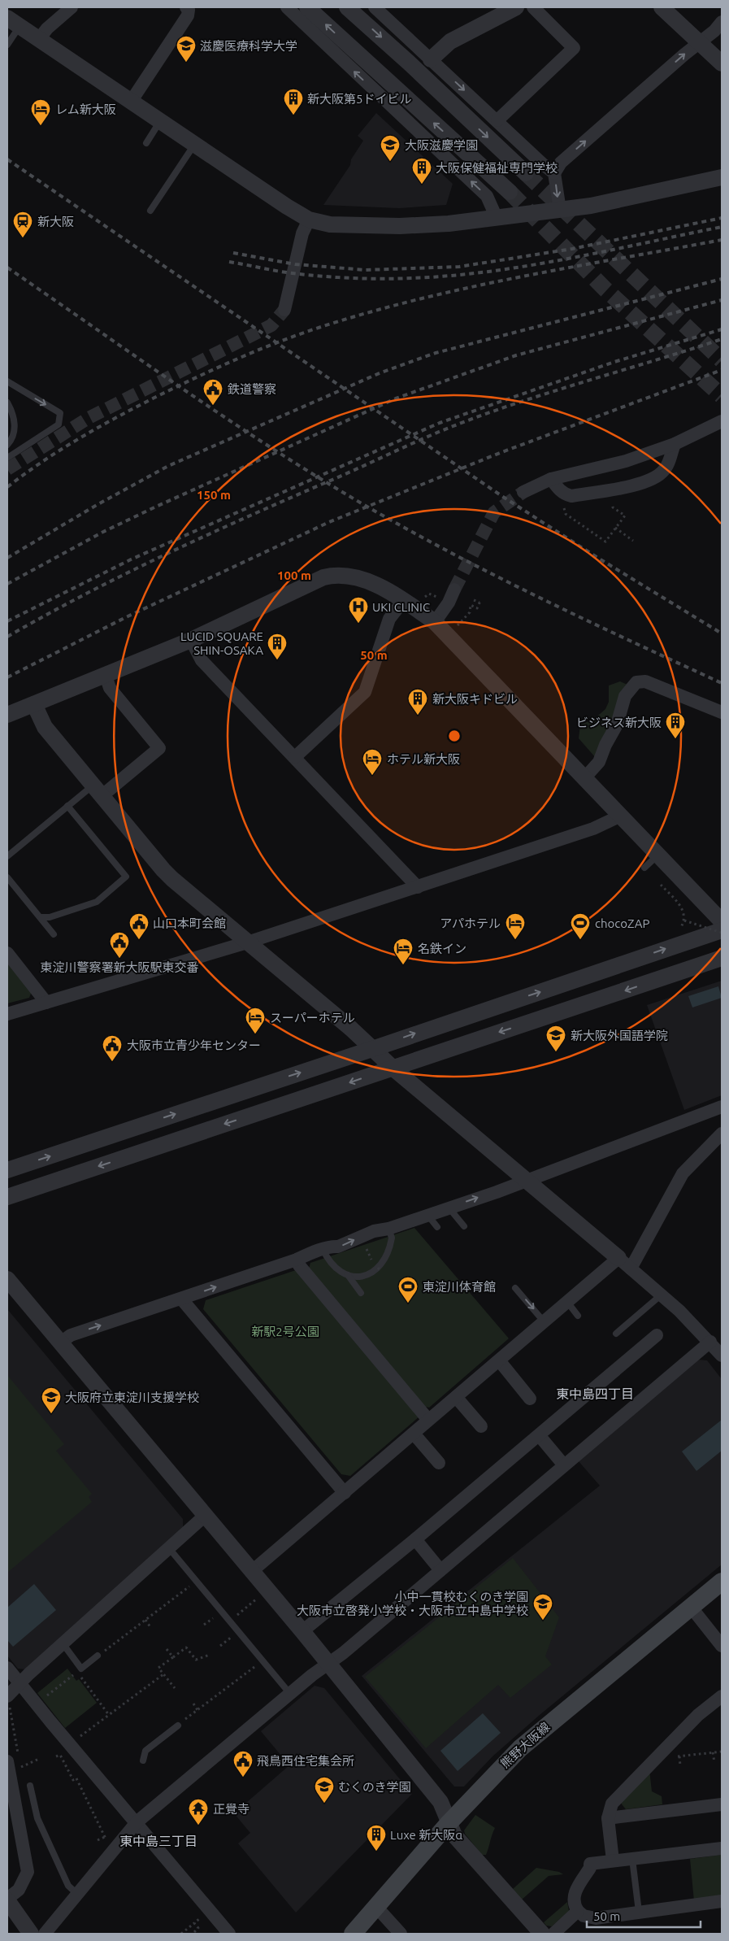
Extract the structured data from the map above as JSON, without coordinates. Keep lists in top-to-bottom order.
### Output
{
  "streets": {
    "main road": ["熊野大阪線"]
  },
  "districts": ["東中島四丁目", "東中島三丁目"],
  "parks": ["新駅2号公園"],
  "places": {
    "school or university": [
      "滋慶医療科学大学",
      "大阪滋慶学園",
      "新大阪外国語学院",
      "大阪府立東淀川支援学校",
      "小中一貫校むくのき学園 大阪市立啓発小学校・大阪市立中島中学校",
      "むくのき学園"
    ],
    "building": [
      "新大阪第5ドイビル",
      "大阪保健福祉専門学校",
      "LUCID SQUARE SHIN-OSAKA",
      "新大阪キドビル",
      "ビジネス新大阪",
      "Luxe 新大阪α"
    ],
    "hotel": [
      "レム新大阪",
      "ホテル新大阪",
      "アパホテル",
      "名鉄イン",
      "スーパーホテル"
    ],
    "station": ["新大阪"],
    "public building": [
      "鉄道警察",
      "山口本町会館",
      "東淀川警察署新大阪駅東交番",
      "大阪市立青少年センター",
      "飛鳥西住宅集会所"
    ],
    "hospital": ["UKI CLINIC"],
    "sports": ["chocoZAP", "東淀川体育館"],
    "temple": ["正覺寺"]
  },
  "scale_bar": "50 m",
  "rings": ["150 m", "100 m", "50 m"]
}
